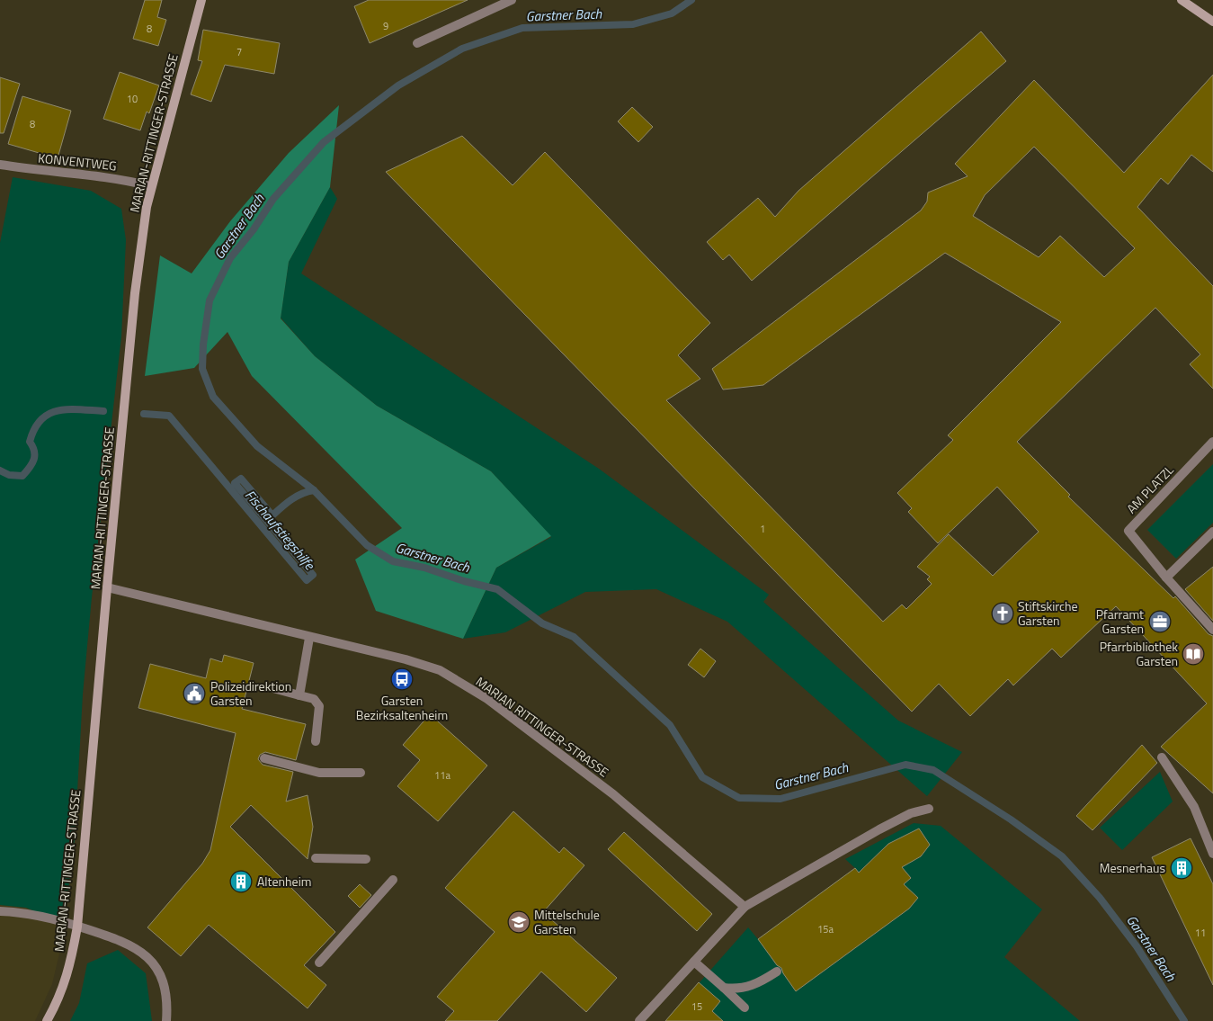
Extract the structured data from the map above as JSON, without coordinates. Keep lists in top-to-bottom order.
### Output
{
  "streets": {
    "street": [
      "MARIAN-RITTINGER-STRASSE",
      "KONVENTWEG",
      "AM PLATZL",
      "MARIAN RITTINGER-STRASSE"
    ]
  },
  "crossings": [
    ["MARIAN-RITTINGER-STRASSE", "KONVENTWEG"],
    ["MARIAN-RITTINGER-STRASSE", "MARIAN RITTINGER-STRASSE"]
  ],
  "water": ["Garstner Bach", "Fischaufstiegshilfe"],
  "places": {
    "church": ["Stiftskirche Garsten"],
    "office": ["Pfarramt Garsten"],
    "library": ["Pfarrbibliothek Garsten"],
    "bus stop": ["Garsten Bezirksaltenheim"],
    "public building": ["Polizeidirektion Garsten"],
    "building": ["Mesnerhaus", "Altenheim"],
    "school or university": ["Mittelschule Garsten"]
  },
  "house_numbers": [
    "9",
    "8",
    "7",
    "10",
    "8",
    "1",
    "11a",
    "15a",
    "11",
    "15"
  ]
}
